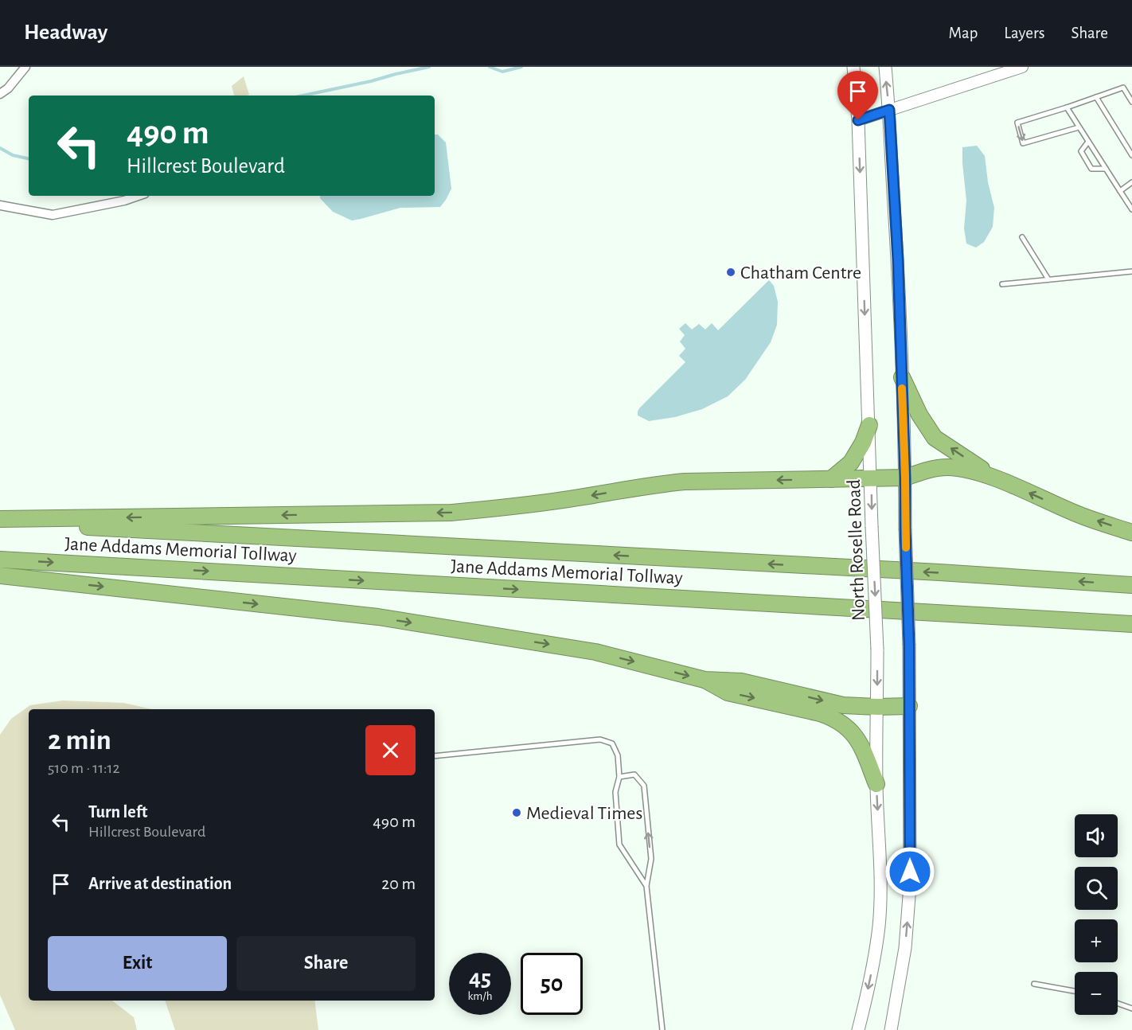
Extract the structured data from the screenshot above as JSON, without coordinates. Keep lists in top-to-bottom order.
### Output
{
  "streets": {
    "highway": ["Jane Addams Memorial Tollway"],
    "main road": ["North Roselle Road"]
  },
  "places": ["Chatham Centre", "Medieval Times"],
  "page": {
    "header": "Headway",
    "nav": ["Map", "Layers", "Share"],
    "turn": ["490 m", "Hillcrest Boulevard"],
    "heading": ["2 min", "510 m · 11:12"],
    "list": [
      {
        "name": "Turn left",
        "note": "Hillcrest Boulevard",
        "value": "490 m"
      },
      {
        "name": "Arrive at destination",
        "value": "20 m"
      }
    ],
    "map_buttons": ["+", "−"],
    "buttons": ["Exit", "Share"],
    "speed": "45 km/h",
    "limit": "50"
  }
}
